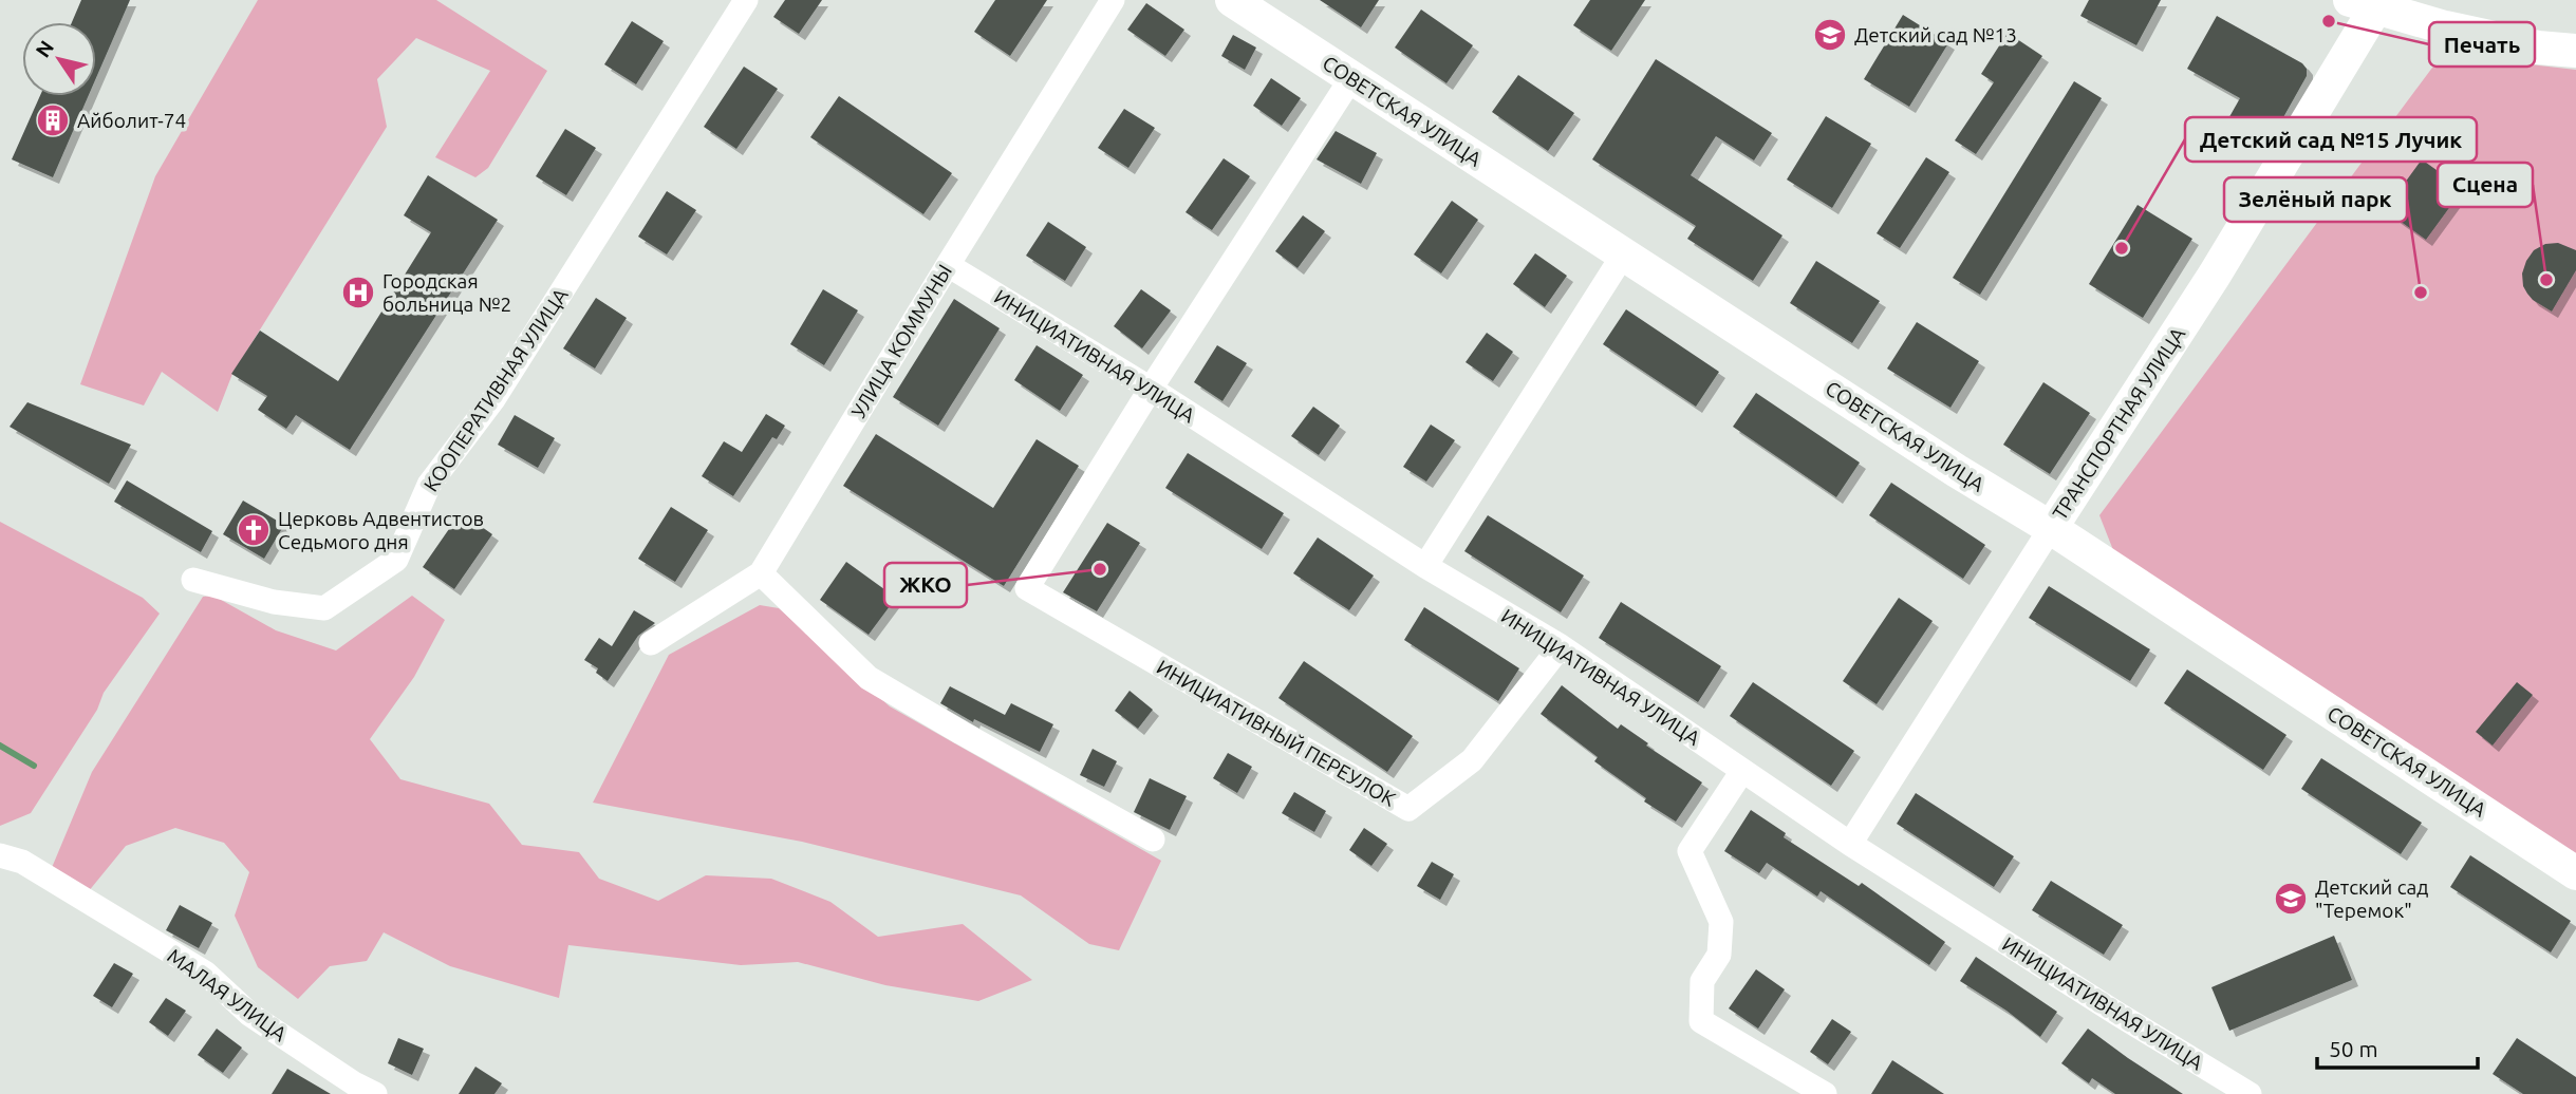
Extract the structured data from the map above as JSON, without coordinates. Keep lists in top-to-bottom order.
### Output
{
  "streets": {
    "street": [
      "СОВЕТСКАЯ УЛИЦА",
      "УЛИЦА КОММУНЫ",
      "ИНИЦИАТИВНАЯ УЛИЦА",
      "КООПЕРАТИВНАЯ УЛИЦА",
      "ТРАНСПОРТНАЯ УЛИЦА",
      "ИНИЦИАТИВНЫЙ ПЕРЕУЛОК",
      "МАЛАЯ УЛИЦА"
    ]
  },
  "crossings": [
    ["СОВЕТСКАЯ УЛИЦА", "ТРАНСПОРТНАЯ УЛИЦА"],
    ["УЛИЦА КОММУНЫ", "ИНИЦИАТИВНАЯ УЛИЦА"],
    ["ИНИЦИАТИВНАЯ УЛИЦА", "ТРАНСПОРТНАЯ УЛИЦА"],
    ["ИНИЦИАТИВНАЯ УЛИЦА", "ИНИЦИАТИВНЫЙ ПЕРЕУЛОК"]
  ],
  "places": {
    "other": [
      "Печать",
      "Детский сад №15 Лучик",
      "Сцена",
      "Зелёный парк",
      "ЖКО"
    ],
    "school or university": ["Детский сад №13", "Детский сад \"Теремок\""],
    "building": ["Айболит-74"],
    "hospital": ["Городская больница №2"],
    "church": ["Церковь Адвентистов Седьмого дня"]
  },
  "scale_bar": "50 m",
  "north": "top left"
}
